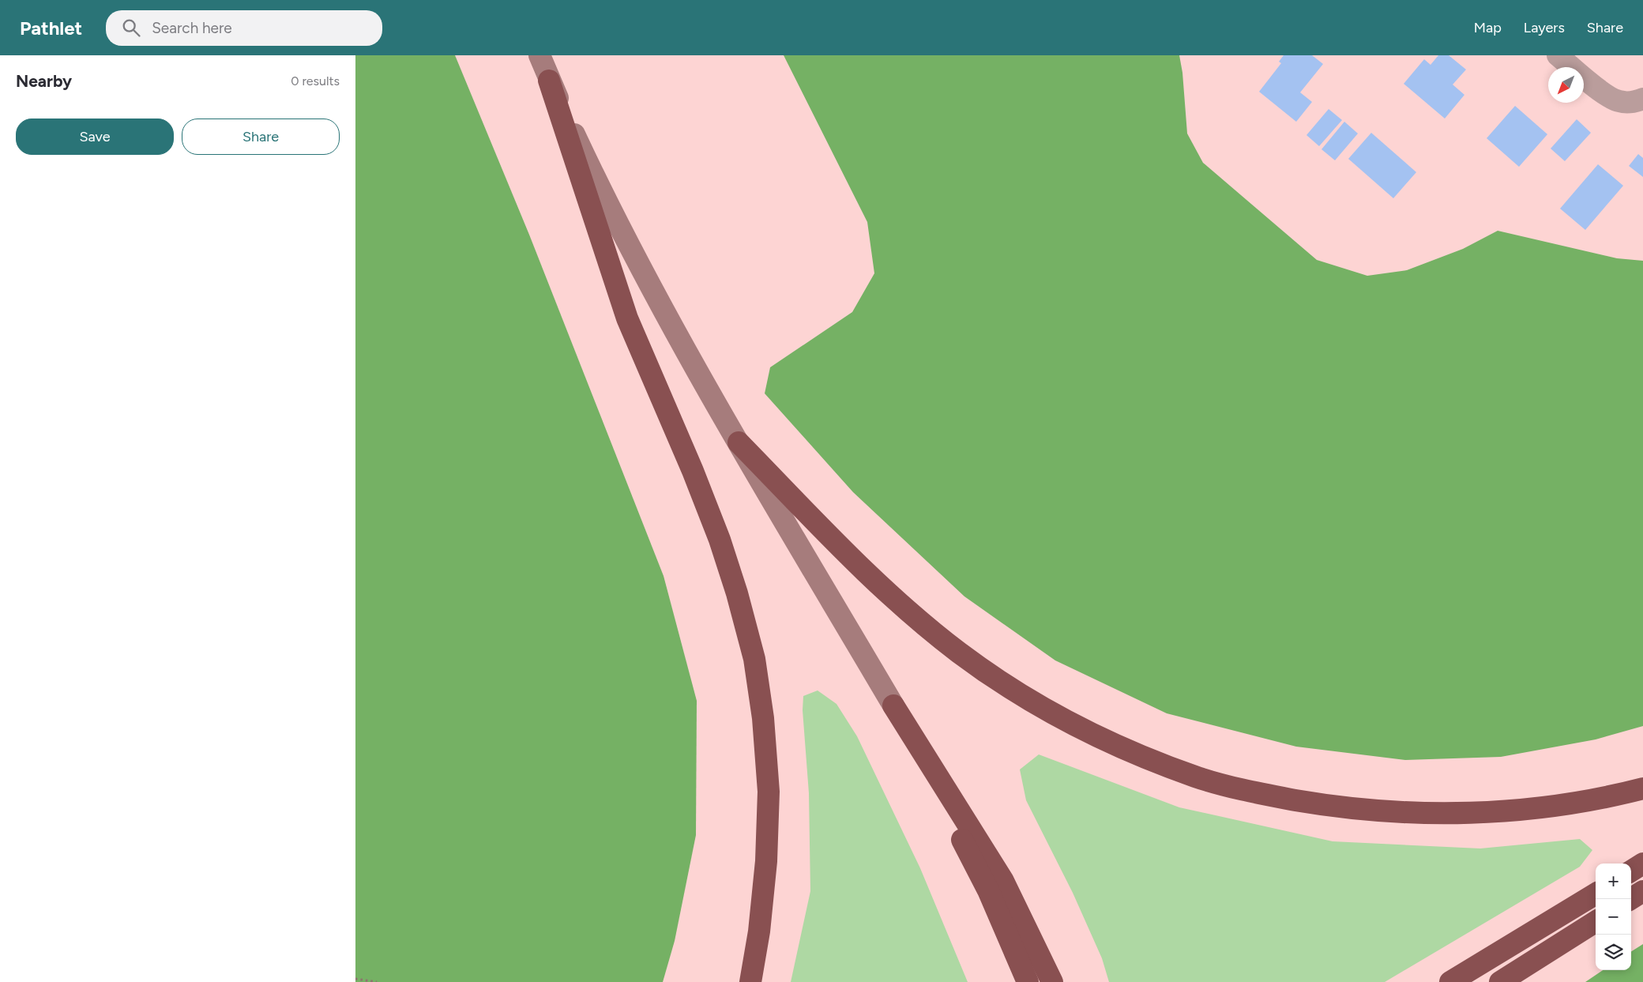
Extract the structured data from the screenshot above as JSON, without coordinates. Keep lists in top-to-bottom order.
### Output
{
  "north": "bottom left",
  "page": {
    "header": "Pathlet",
    "search": "Search here",
    "nav": ["Map", "Layers", "Share"],
    "heading": ["Nearby", "0 results"],
    "buttons": ["Save", "Share"],
    "map_buttons": ["+", "−"]
  }
}
